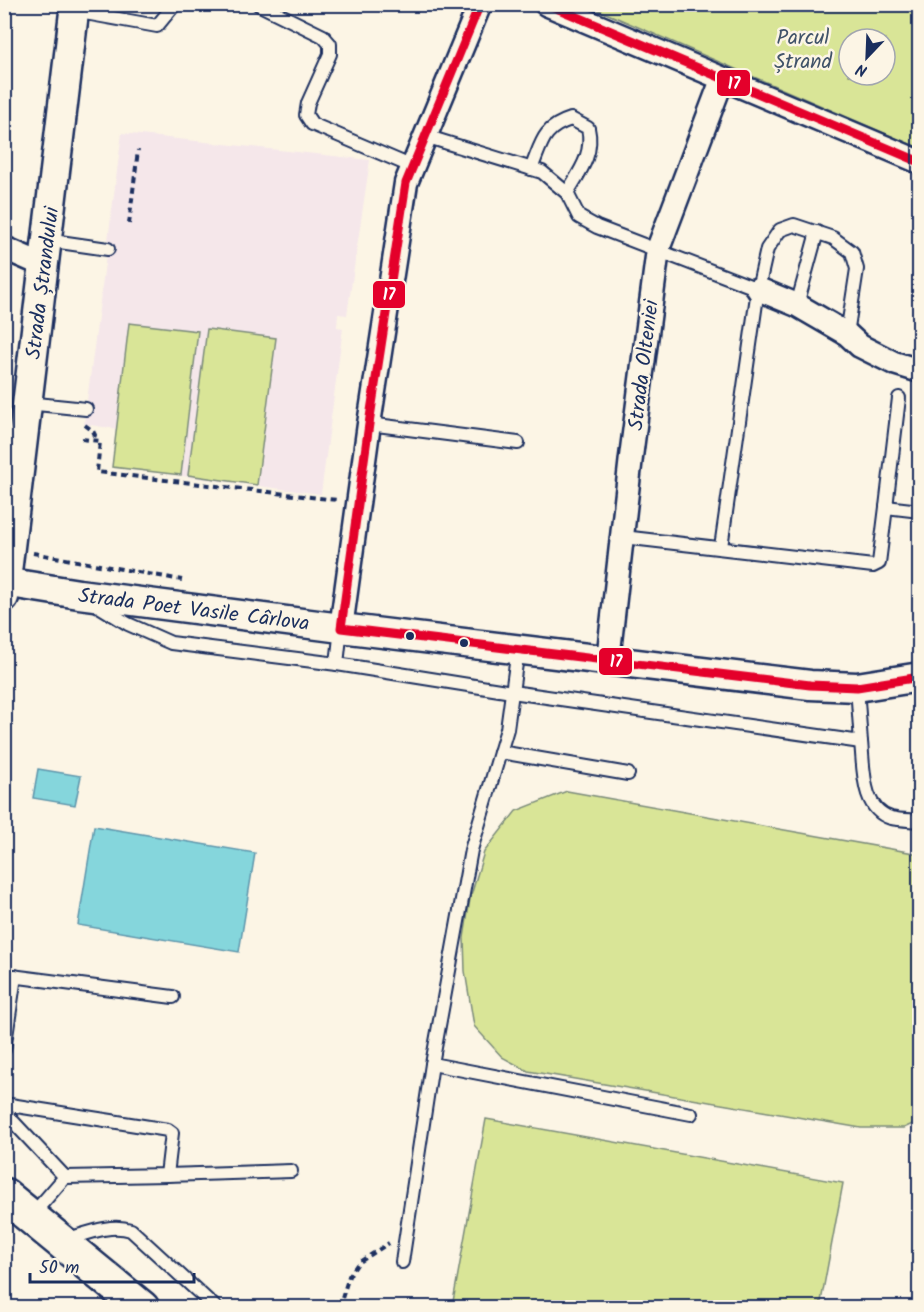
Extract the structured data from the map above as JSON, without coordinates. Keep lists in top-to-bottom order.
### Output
{
  "streets": {
    "street": ["Strada Ștrandului", "Strada Olteniei", "Strada Poet Vasile Cârlova"]
  },
  "crossings": [
    ["Strada Ștrandului", "Strada Poet Vasile Cârlova"],
    ["Strada Olteniei", "Strada Poet Vasile Cârlova"]
  ],
  "parks": ["Parcul Ștrand"],
  "lines": ["transit line 17"],
  "scale_bar": "50 m",
  "north": "bottom left"
}
